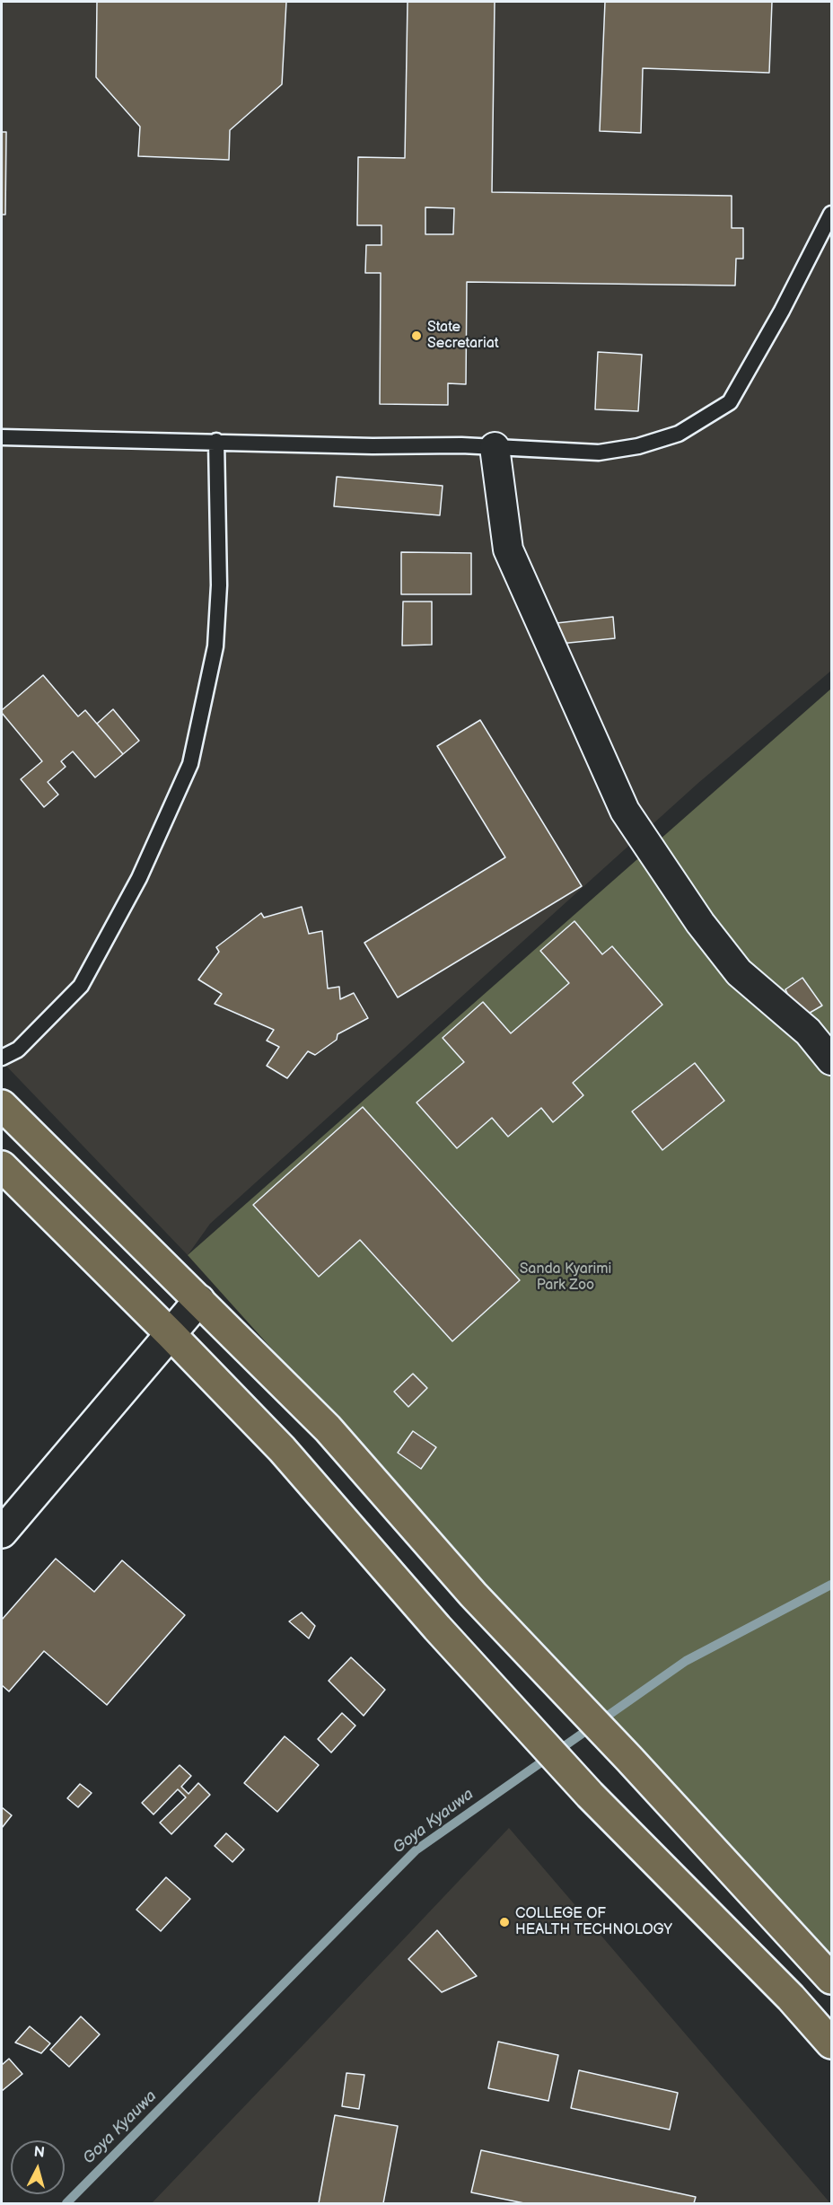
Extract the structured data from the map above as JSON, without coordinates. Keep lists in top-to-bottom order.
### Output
{
  "water": ["Goya Kyauwa"],
  "parks": ["Sanda Kyarimi Park Zoo"],
  "places": ["State Secretariat", "COLLEGE OF HEALTH TECHNOLOGY"],
  "north": "top"
}
